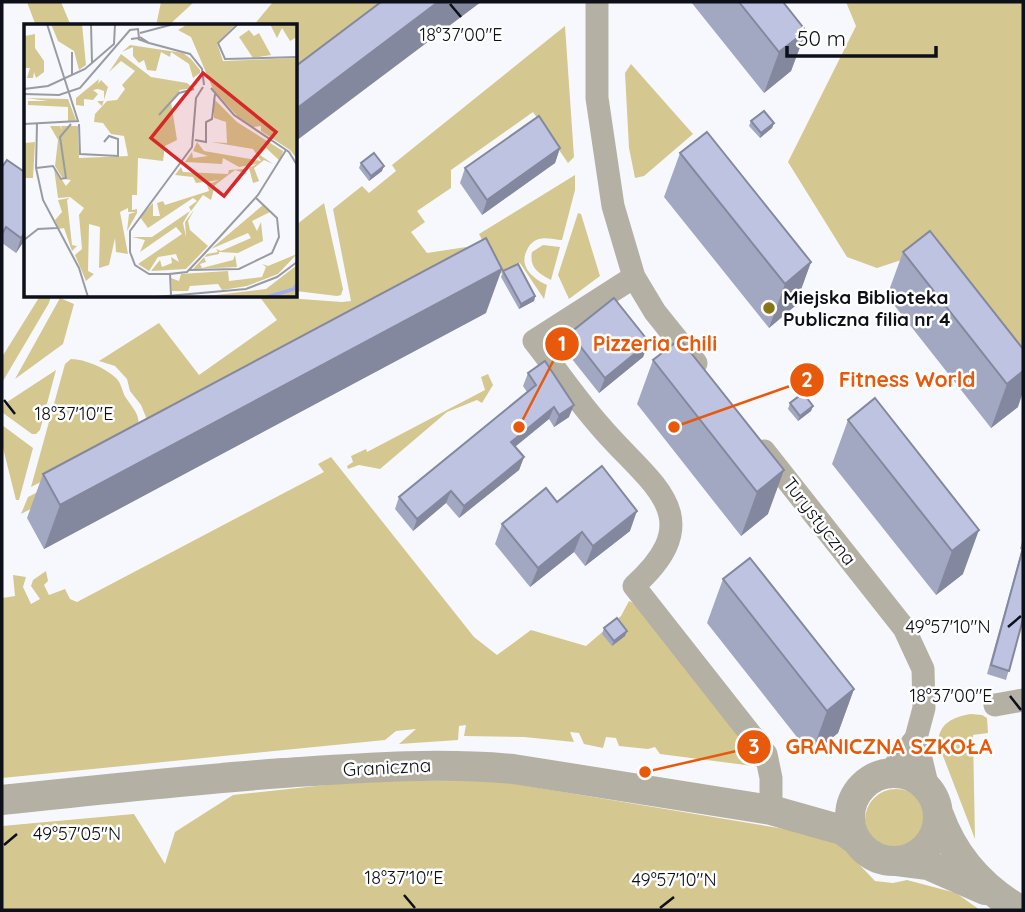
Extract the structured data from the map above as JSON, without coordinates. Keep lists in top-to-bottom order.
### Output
{
  "streets": {
    "street": ["Turystyczna", "Graniczna"]
  },
  "crossings": [
    ["Turystyczna", "Graniczna"]
  ],
  "places": [
    "Miejska Biblioteka Publiczna filia nr 4",
    "Pizzeria Chili",
    "Fitness World",
    "GRANICZNA SZKOŁA"
  ],
  "scale_bar": "50 m",
  "coordinates": [
    "18°37'00\"E",
    "18°37'10\"E",
    "49°57'10\"N",
    "49°57'05\"N"
  ]
}
